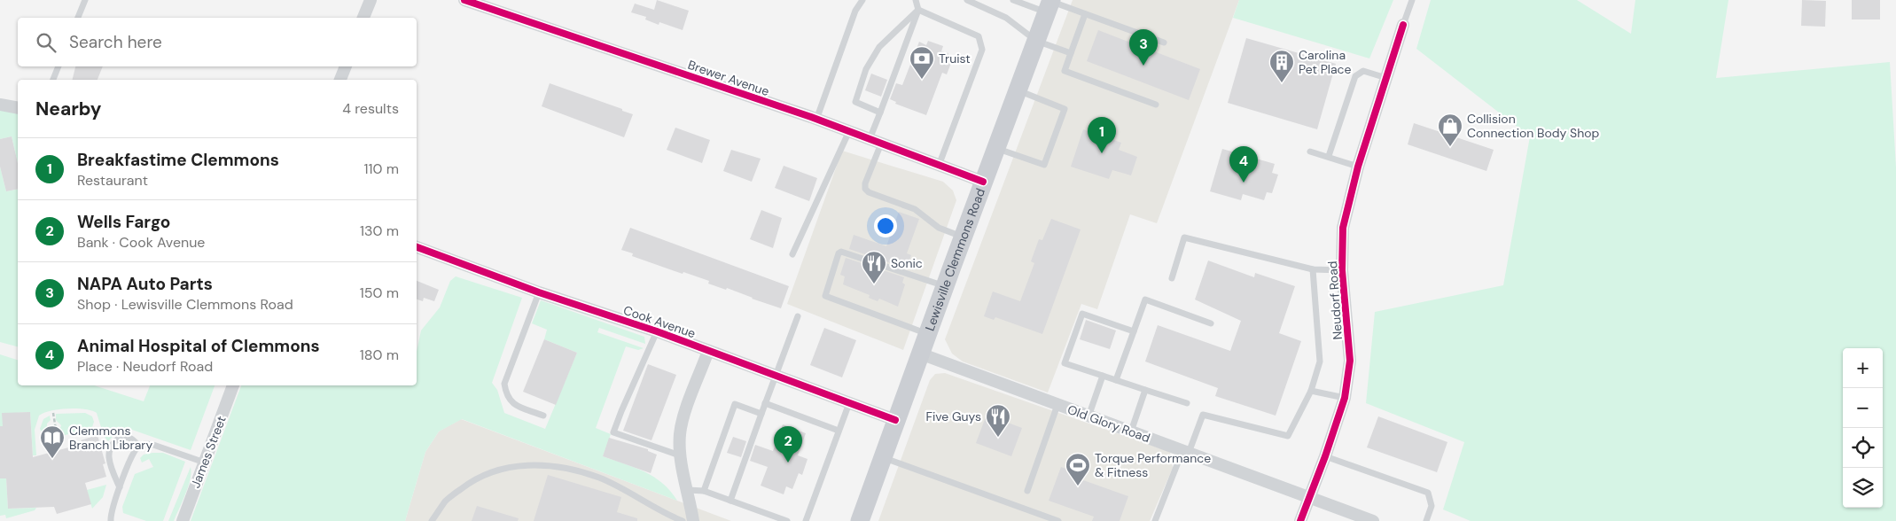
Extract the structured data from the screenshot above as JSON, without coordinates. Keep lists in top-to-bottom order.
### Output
{
  "streets": {
    "main road": ["Lewisville Clemmons Road"],
    "street": [
      "Brewer Avenue",
      "Neudorf Road",
      "Cook Avenue",
      "Old Glory Road",
      "James Street"
    ]
  },
  "crossings": [
    ["Brewer Avenue", "Lewisville Clemmons Road"],
    ["Lewisville Clemmons Road", "Cook Avenue"],
    ["Lewisville Clemmons Road", "Old Glory Road"],
    ["Neudorf Road", "Old Glory Road"]
  ],
  "places": {
    "bank": ["Truist"],
    "building": ["Carolina Pet Place"],
    "shop": ["Collision Connection Body Shop"],
    "restaurant": ["Sonic", "Five Guys"],
    "library": ["Clemmons Branch Library"],
    "sports": ["Torque Performance & Fitness"]
  },
  "page": {
    "search": "Search here",
    "pins": [
      "3",
      "1",
      "4",
      "2"
    ],
    "heading": ["Nearby", "4 results"],
    "list": [
      {
        "mark": "1",
        "name": "Breakfastime Clemmons",
        "note": "Restaurant",
        "value": "110 m"
      },
      {
        "mark": "2",
        "name": "Wells Fargo",
        "note": "Bank · Cook Avenue",
        "value": "130 m"
      },
      {
        "mark": "3",
        "name": "NAPA Auto Parts",
        "note": "Shop · Lewisville Clemmons Road",
        "value": "150 m"
      },
      {
        "mark": "4",
        "name": "Animal Hospital of Clemmons",
        "note": "Place · Neudorf Road",
        "value": "180 m"
      }
    ],
    "map_buttons": ["+", "−"]
  }
}
